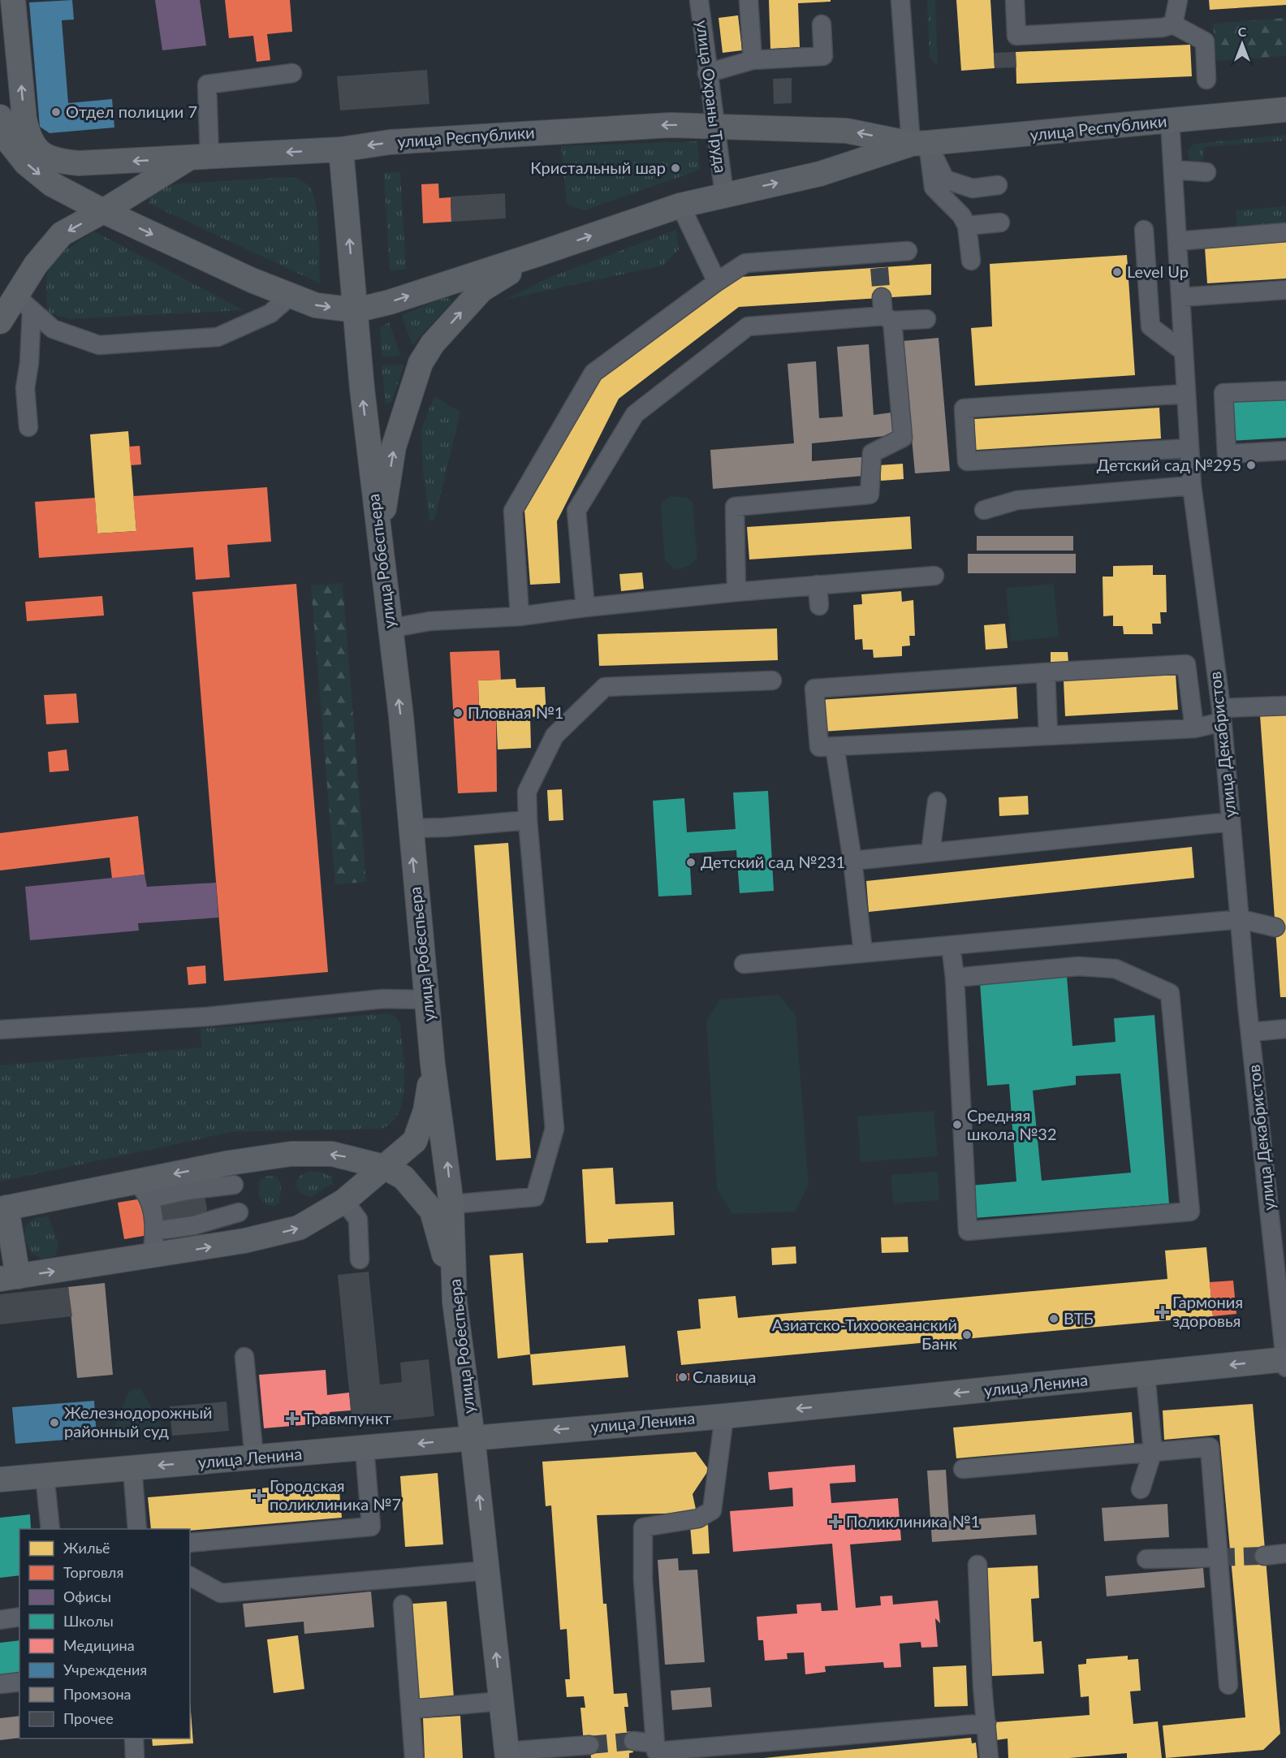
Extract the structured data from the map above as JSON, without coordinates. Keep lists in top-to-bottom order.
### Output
{
  "streets": {
    "main road": ["улица Республики", "улица Робеспьера", "улица Ленина"],
    "street": ["улица Охраны Труда", "улица Декабристов"]
  },
  "crossings": [
    ["улица Охраны Труда", "улица Республики"],
    ["улица Республики", "улица Робеспьера"],
    ["улица Республики", "улица Декабристов"],
    ["улица Робеспьера", "улица Ленина"],
    ["улица Декабристов", "улица Ленина"]
  ],
  "one_way": ["улица Робеспьера", "улица Ленина"],
  "places": {
    "other": [
      "Отдел полиции 7",
      "Кристальный шар",
      "Level Up",
      "Детский сад №295",
      "Пловная №1",
      "Детский сад №231",
      "Средняя школа №32",
      "ВТБ",
      "Азиатско-Тихоокеанский Банк",
      "Славица",
      "Железнодорожный районный суд"
    ],
    "health": [
      "Гармония здоровья",
      "Травмпункт",
      "Городская поликлиника №7",
      "Поликлиника №1"
    ]
  },
  "legend": [
    "Жильё",
    "Торговля",
    "Офисы",
    "Школы",
    "Медицина",
    "Учреждения",
    "Промзона",
    "Прочее"
  ],
  "north": "top"
}
